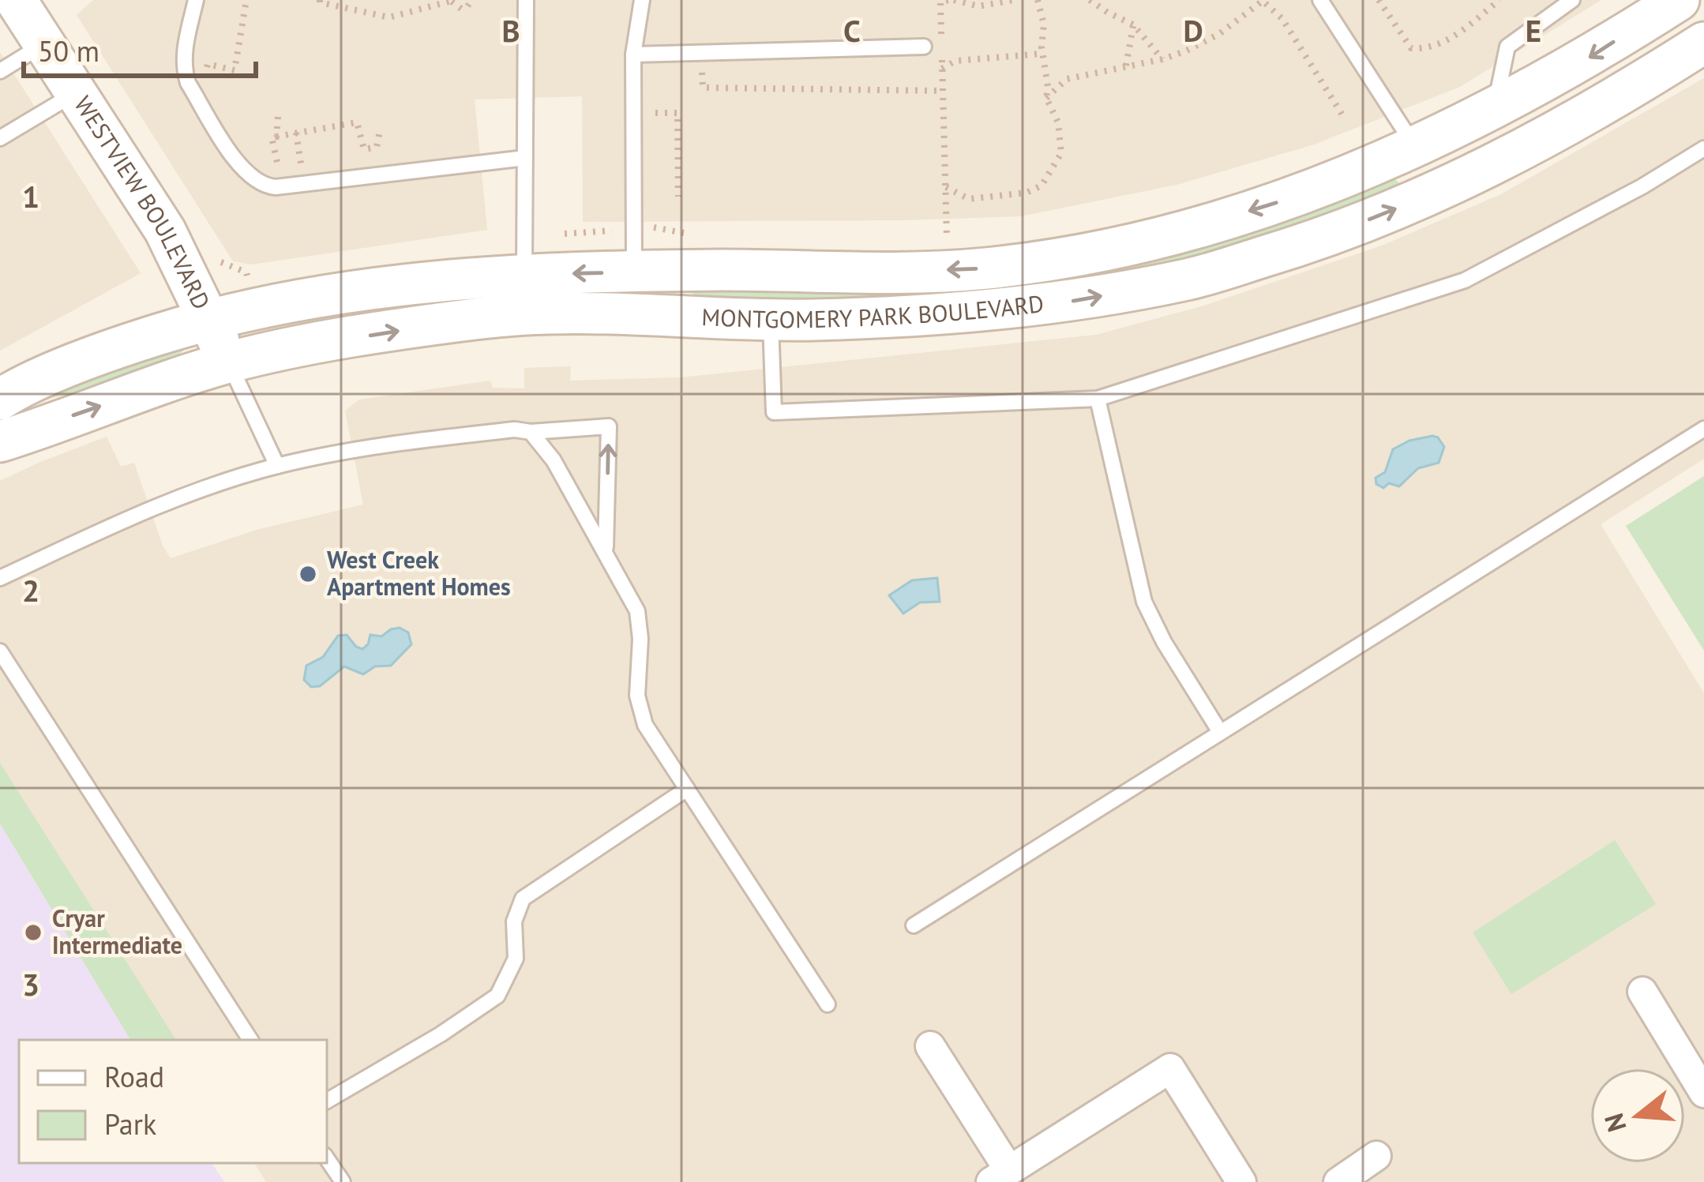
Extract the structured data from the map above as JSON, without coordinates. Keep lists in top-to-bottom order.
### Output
{
  "streets": {
    "street": ["WESTVIEW BOULEVARD", "MONTGOMERY PARK BOULEVARD"]
  },
  "crossings": [
    ["WESTVIEW BOULEVARD", "MONTGOMERY PARK BOULEVARD"]
  ],
  "places": ["West Creek Apartment Homes", "Cryar Intermediate"],
  "legend": ["Road", "Park"],
  "scale_bar": "50 m",
  "north": "left",
  "grid": {
    "columns": [
      "B",
      "C",
      "D",
      "E"
    ],
    "rows": ["1", "2", "3"]
  }
}
